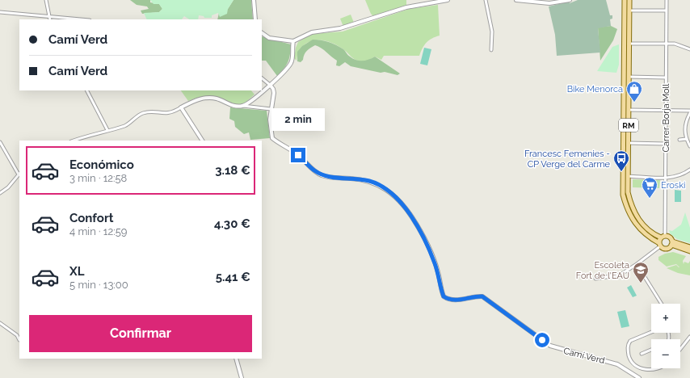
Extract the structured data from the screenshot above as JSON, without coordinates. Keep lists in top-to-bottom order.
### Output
{
  "streets": {
    "main road": ["RM"],
    "street": ["Carrer Borja Moll", "Camí Verd"]
  },
  "crossings": [
    ["Carrer Borja Moll", "RM"]
  ],
  "places": {
    "shop": ["Bike Menorca"],
    "bus stop": ["Francesc Femenies - CP Verge del Carme"],
    "supermarket": ["Eroski"],
    "school or university": ["Escoleta Fort de l'EAU"]
  },
  "page": {
    "banner": ["Camí Verd", "Camí Verd"],
    "bubble": "2 min",
    "list": [
      {
        "name": "Económico",
        "note": "3 min · 12:58",
        "value": "3.18 €"
      },
      {
        "name": "Confort",
        "note": "4 min · 12:59",
        "value": "4.30 €"
      },
      {
        "name": "XL",
        "note": "5 min · 13:00",
        "value": "5.41 €"
      }
    ],
    "map_buttons": ["+", "−"],
    "buttons": "Confirmar"
  }
}
